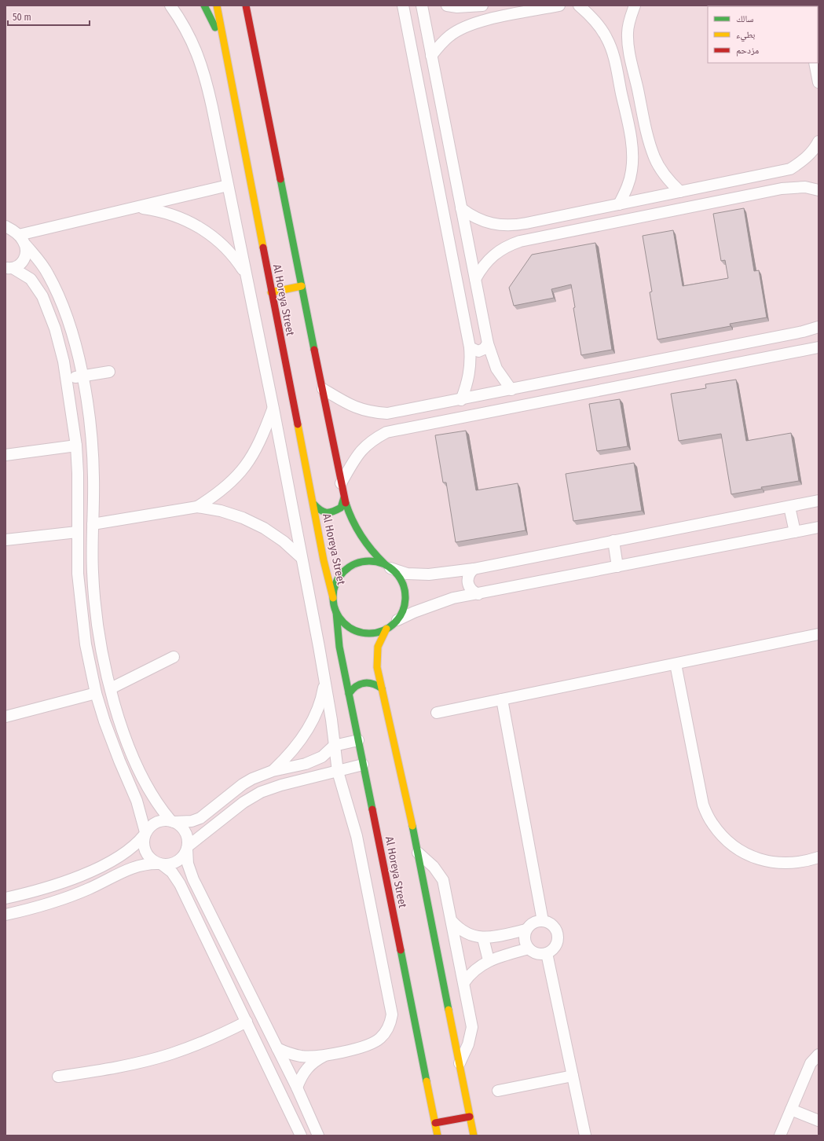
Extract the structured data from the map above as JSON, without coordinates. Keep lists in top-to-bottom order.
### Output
{
  "streets": {
    "street": ["Al Horeya Street"]
  },
  "legend": ["سالك", "بطيء", "مزدحم"],
  "scale_bar": "50 m"
}
